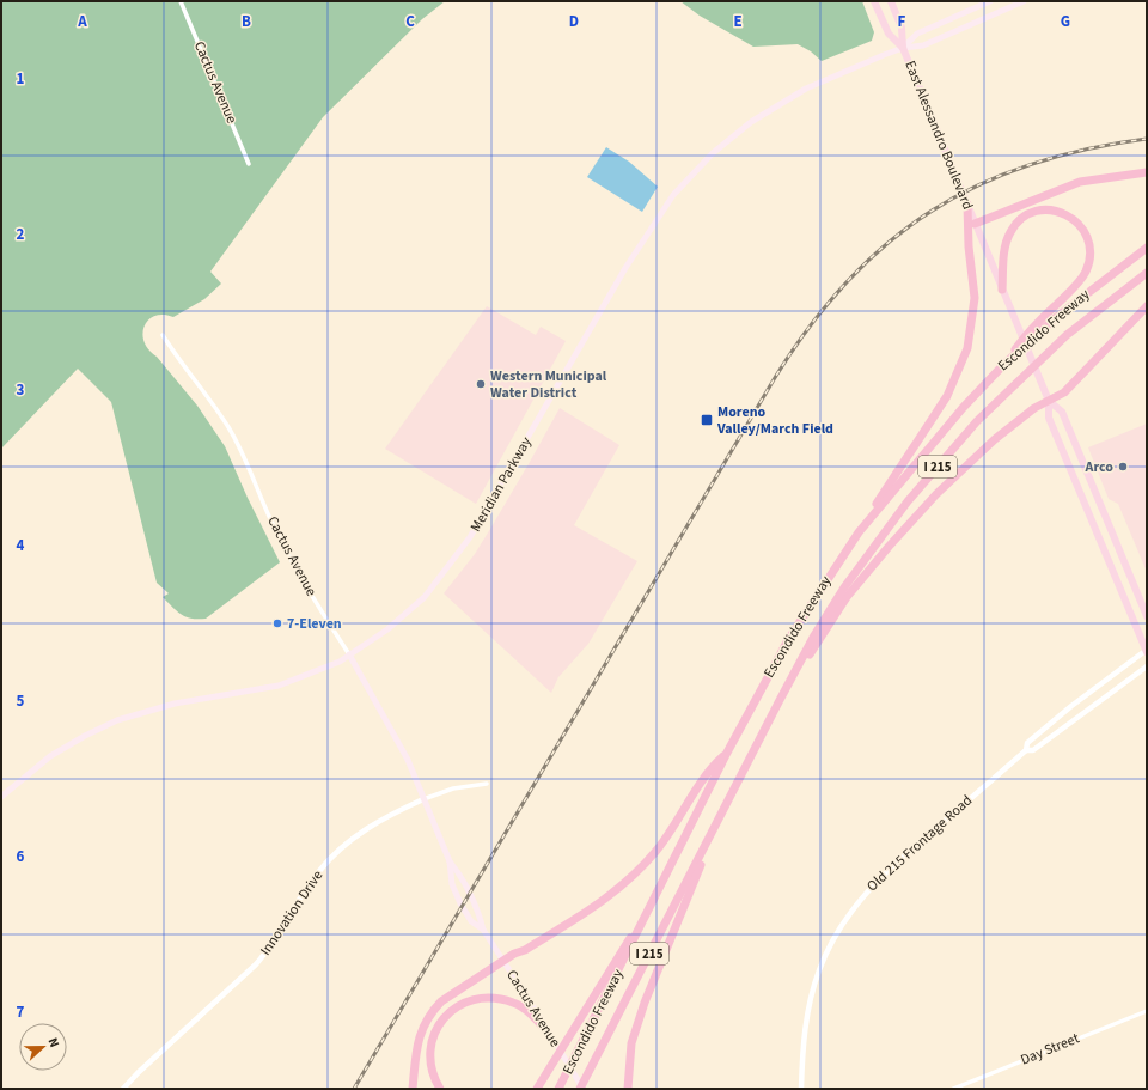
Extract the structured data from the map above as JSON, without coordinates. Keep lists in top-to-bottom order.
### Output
{
  "streets": {
    "highway": ["Escondido Freeway", "I 215"],
    "main road": ["Cactus Avenue", "East Alessandro Boulevard", "Meridian Parkway"],
    "street": ["Old 215 Frontage Road", "Innovation Drive", "Day Street"]
  },
  "crossings": [
    ["Cactus Avenue", "Escondido Freeway"],
    ["Cactus Avenue", "Meridian Parkway"],
    ["Cactus Avenue", "Innovation Drive"],
    ["East Alessandro Boulevard", "Meridian Parkway"]
  ],
  "places": {
    "other": ["Western Municipal Water District", "Arco", "7-Eleven"],
    "transit": ["Moreno Valley/March Field"]
  },
  "north": "right",
  "grid": {
    "columns": [
      "A",
      "B",
      "C",
      "D",
      "E",
      "F",
      "G"
    ],
    "rows": [
      "1",
      "2",
      "3",
      "4",
      "5",
      "6",
      "7"
    ]
  }
}
